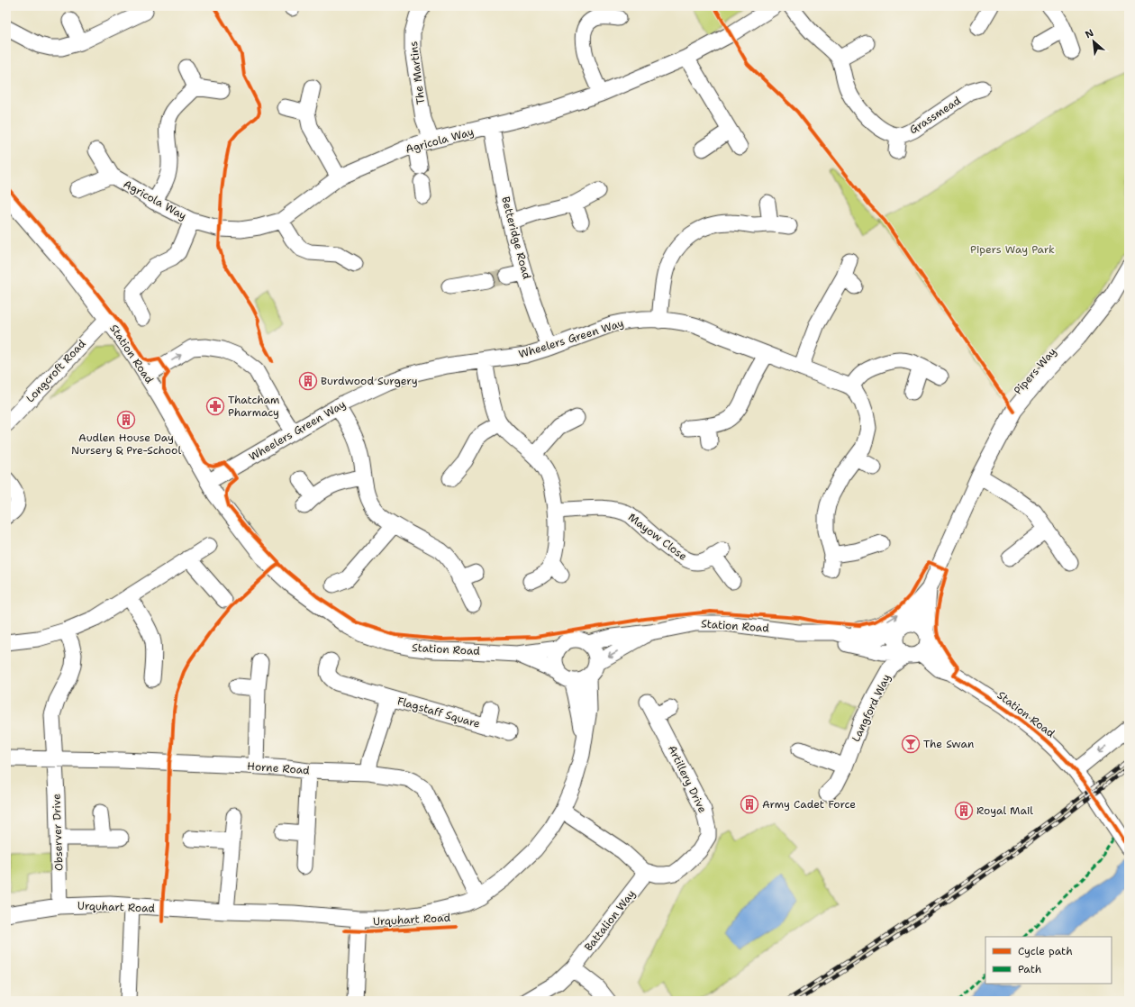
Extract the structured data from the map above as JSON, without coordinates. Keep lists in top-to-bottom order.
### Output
{
  "streets": {
    "street": [
      "The Martins",
      "Grassmead",
      "Agricola Way",
      "Betteridge Road",
      "Wheelers Green Way",
      "Station Road",
      "Longcroft Road",
      "Pipers Way",
      "Mayow Close",
      "Langford Way",
      "Flagstaff Square",
      "Horne Road",
      "Artillery Drive",
      "Observer Drive",
      "Urquhart Road",
      "Battalion Way"
    ]
  },
  "crossings": [
    ["The Martins", "Agricola Way"],
    ["Agricola Way", "Betteridge Road"],
    ["Betteridge Road", "Wheelers Green Way"],
    ["Wheelers Green Way", "Station Road"],
    ["Station Road", "Longcroft Road"],
    ["Station Road", "Pipers Way"],
    ["Station Road", "Langford Way"],
    ["Station Road", "Urquhart Road"],
    ["Pipers Way", "Langford Way"],
    ["Flagstaff Square", "Horne Road"],
    ["Horne Road", "Observer Drive"],
    ["Horne Road", "Urquhart Road"],
    ["Artillery Drive", "Urquhart Road"],
    ["Artillery Drive", "Battalion Way"],
    ["Observer Drive", "Urquhart Road"]
  ],
  "parks": ["Pipers Way Park"],
  "places": {
    "building": [
      "Burdwood Surgery",
      "Audlen House Day Nursery & Pre-School",
      "Army Cadet Force",
      "Royal Mail"
    ],
    "pharmacy": ["Thatcham Pharmacy"],
    "bar": ["The Swan"]
  },
  "legend": ["Cycle path", "Path"],
  "north": "top left"
}
